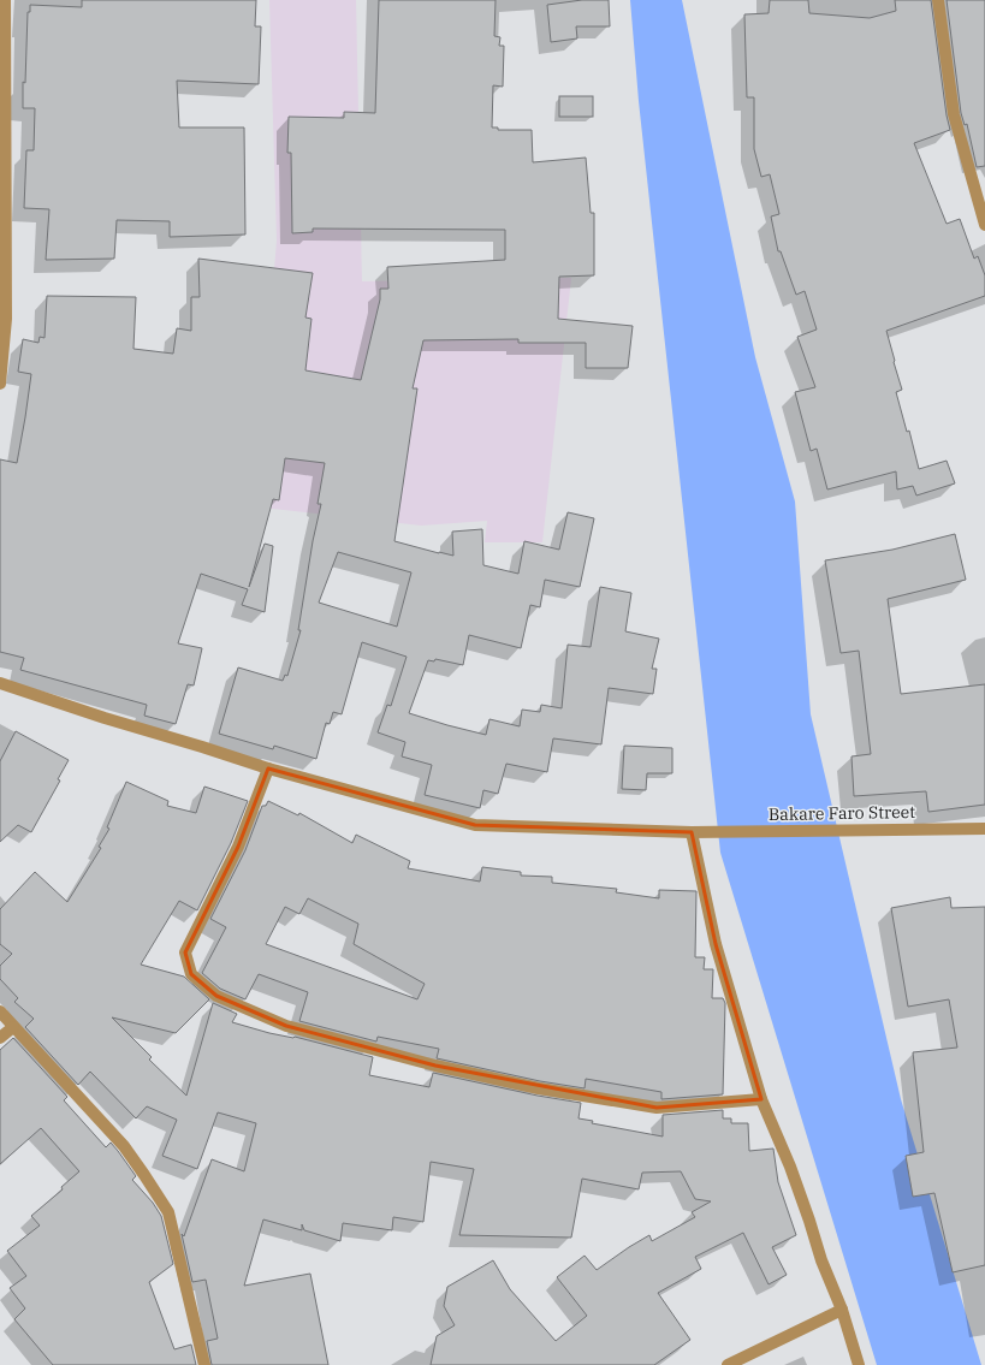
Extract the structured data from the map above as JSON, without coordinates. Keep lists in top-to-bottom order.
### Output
{
  "streets": {
    "street": ["Bakare Faro Street"]
  }
}
